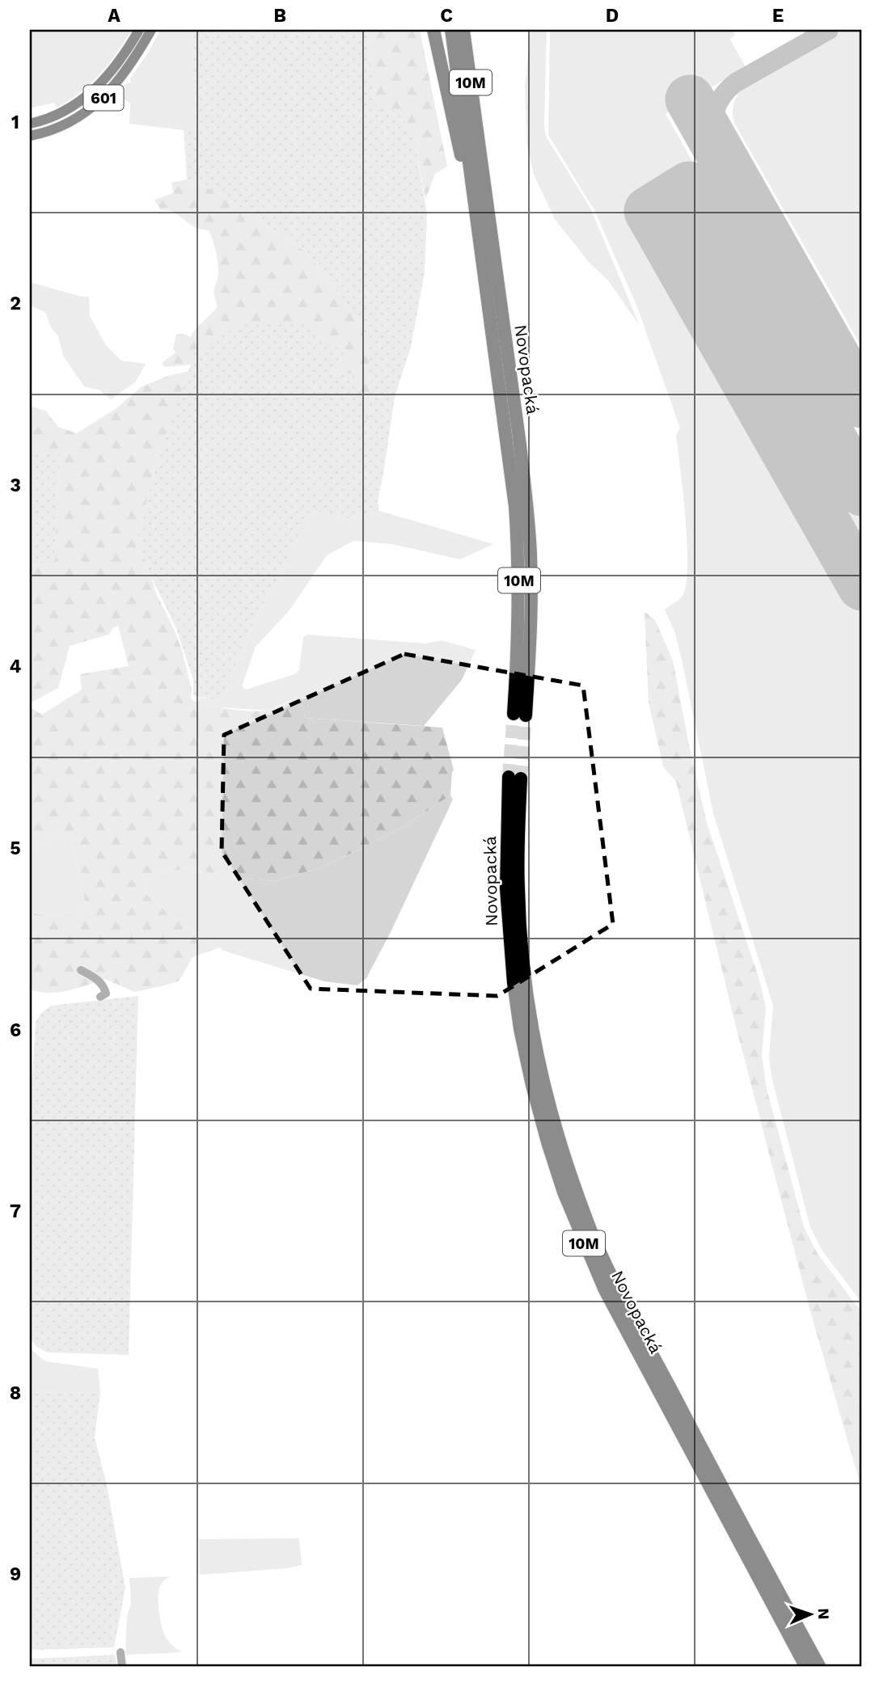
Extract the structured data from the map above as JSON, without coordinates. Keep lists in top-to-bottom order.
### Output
{
  "streets": {
    "highway": ["10M", "Novopacká"],
    "main road": ["601"]
  },
  "crossings": [
    ["10M", "Novopacká"]
  ],
  "north": "right",
  "grid": {
    "columns": [
      "A",
      "B",
      "C",
      "D",
      "E"
    ],
    "rows": [
      "1",
      "2",
      "3",
      "4",
      "5",
      "6",
      "7",
      "8",
      "9"
    ]
  }
}
